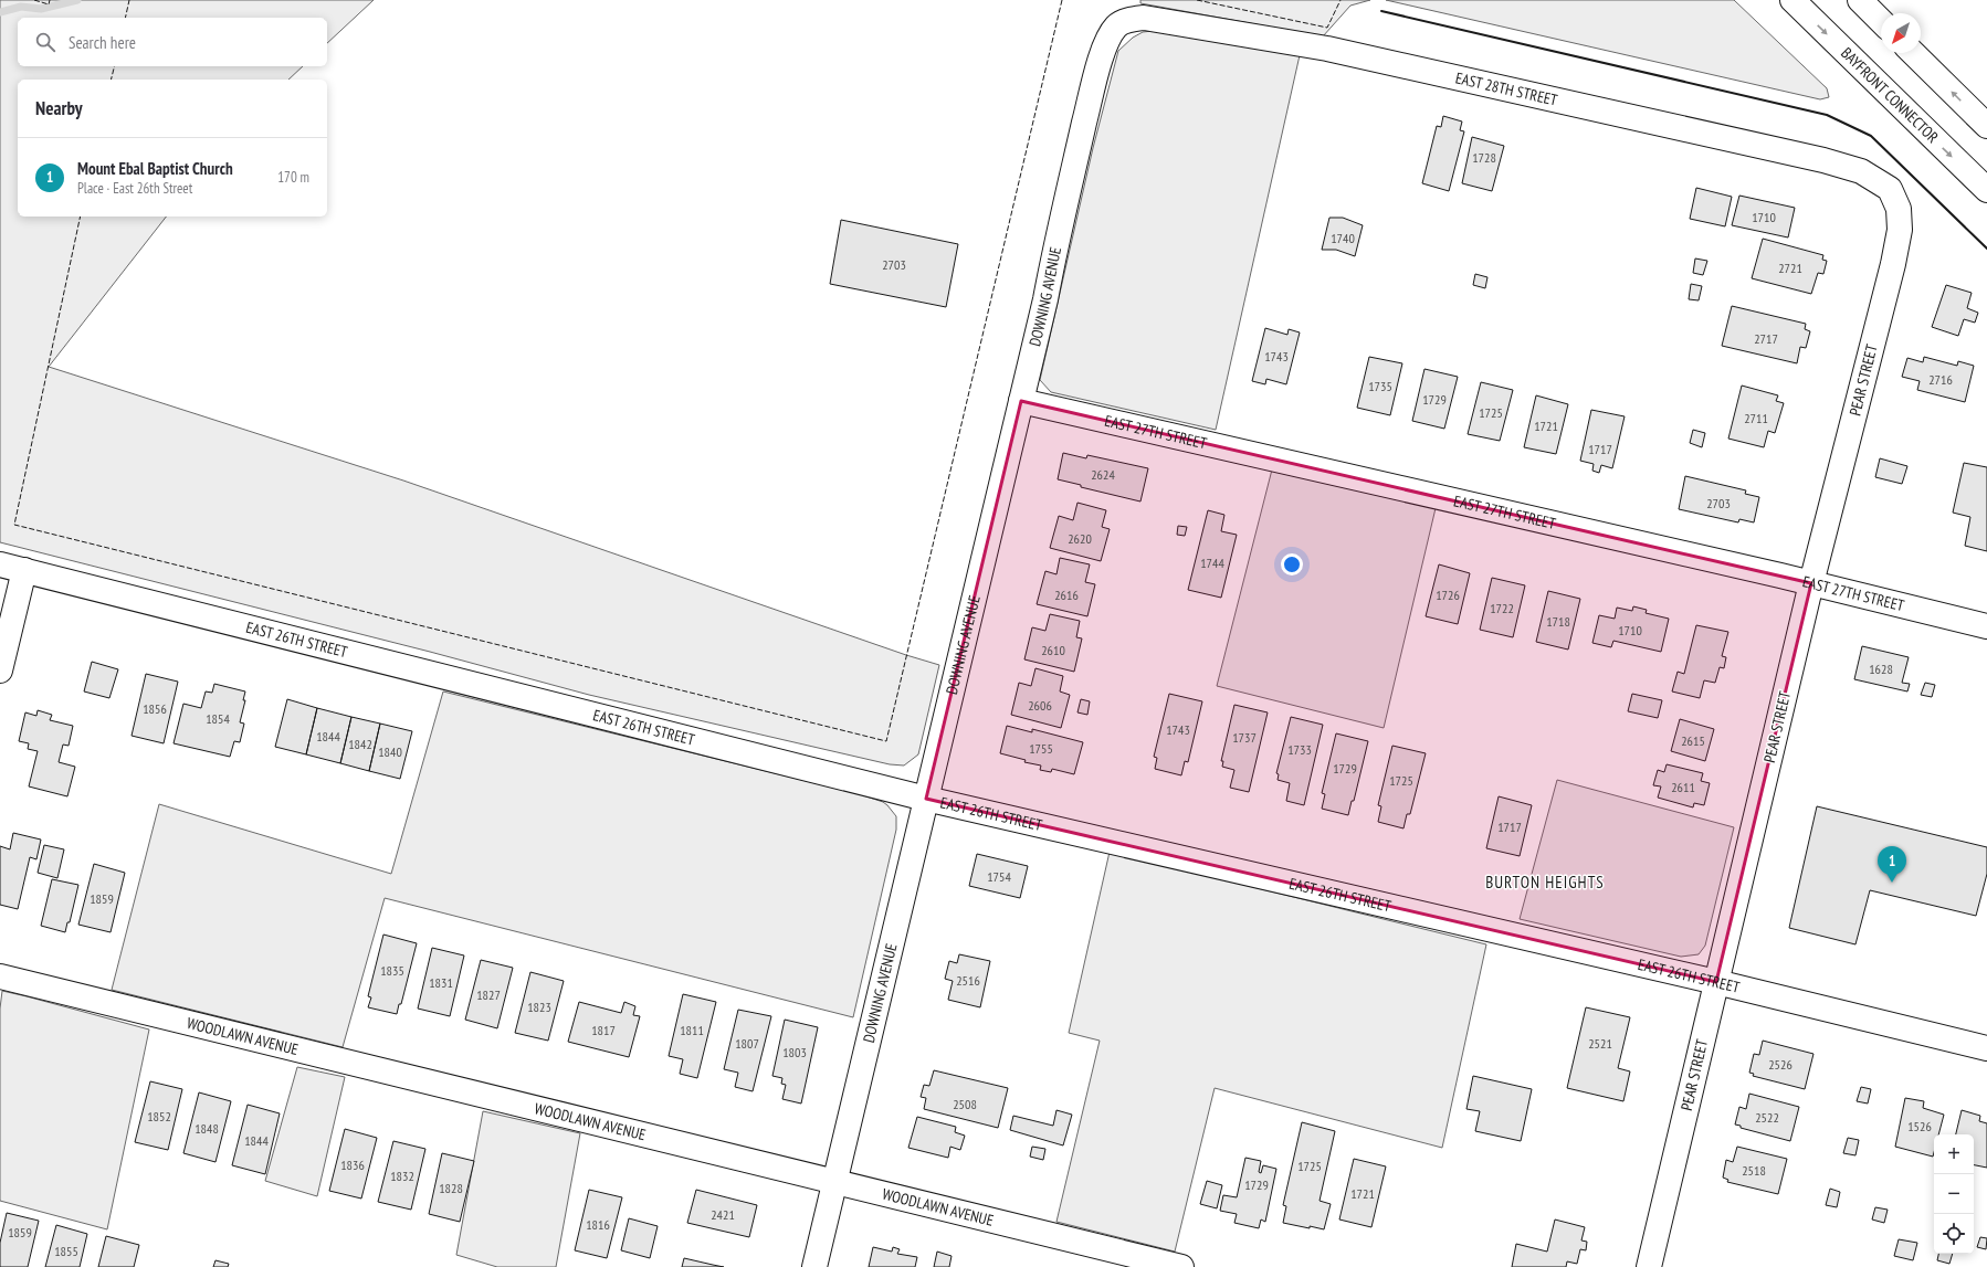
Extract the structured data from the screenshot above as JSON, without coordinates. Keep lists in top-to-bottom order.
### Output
{
  "streets": {
    "main road": [
      "EAST 28TH STREET",
      "BAYFRONT CONNECTOR",
      "DOWNING AVENUE",
      "PEAR STREET",
      "EAST 27TH STREET",
      "EAST 26TH STREET",
      "WOODLAWN AVENUE"
    ]
  },
  "crossings": [
    ["EAST 28TH STREET", "DOWNING AVENUE"],
    ["EAST 28TH STREET", "PEAR STREET"],
    ["DOWNING AVENUE", "EAST 27TH STREET"],
    ["DOWNING AVENUE", "EAST 26TH STREET"],
    ["DOWNING AVENUE", "WOODLAWN AVENUE"],
    ["PEAR STREET", "EAST 27TH STREET"],
    ["PEAR STREET", "EAST 26TH STREET"]
  ],
  "districts": ["BURTON HEIGHTS"],
  "house_numbers": [
    "1728",
    "1710",
    "1740",
    "2703",
    "2721",
    "2717",
    "1743",
    "2716",
    "1735",
    "1729",
    "1725",
    "2711",
    "1721",
    "1717",
    "2624",
    "2703",
    "2620",
    "1744",
    "2616",
    "1726",
    "1722",
    "1718",
    "1710",
    "2610",
    "1628",
    "2606",
    "1856",
    "1854",
    "1743",
    "1844",
    "1737",
    "2615",
    "1842",
    "1755",
    "1733",
    "1840",
    "1729",
    "1725",
    "2611",
    "1717",
    "1754",
    "1859",
    "1835",
    "2516",
    "1831",
    "1827",
    "1823",
    "1817",
    "1811",
    "1807",
    "2521",
    "1803",
    "2526",
    "2508",
    "1852",
    "2522",
    "1526",
    "1848",
    "1844",
    "1836",
    "1725",
    "2518",
    "1832",
    "1729",
    "1828",
    "1721",
    "2421",
    "1816",
    "1859",
    "1855"
  ],
  "north": "bottom left",
  "page": {
    "search": "Search here",
    "heading": "Nearby",
    "list": [
      {
        "mark": "1",
        "name": "Mount Ebal Baptist Church",
        "note": "Place · East 26th Street",
        "value": "170 m"
      }
    ],
    "pins": "1",
    "map_buttons": ["+", "−"]
  }
}
